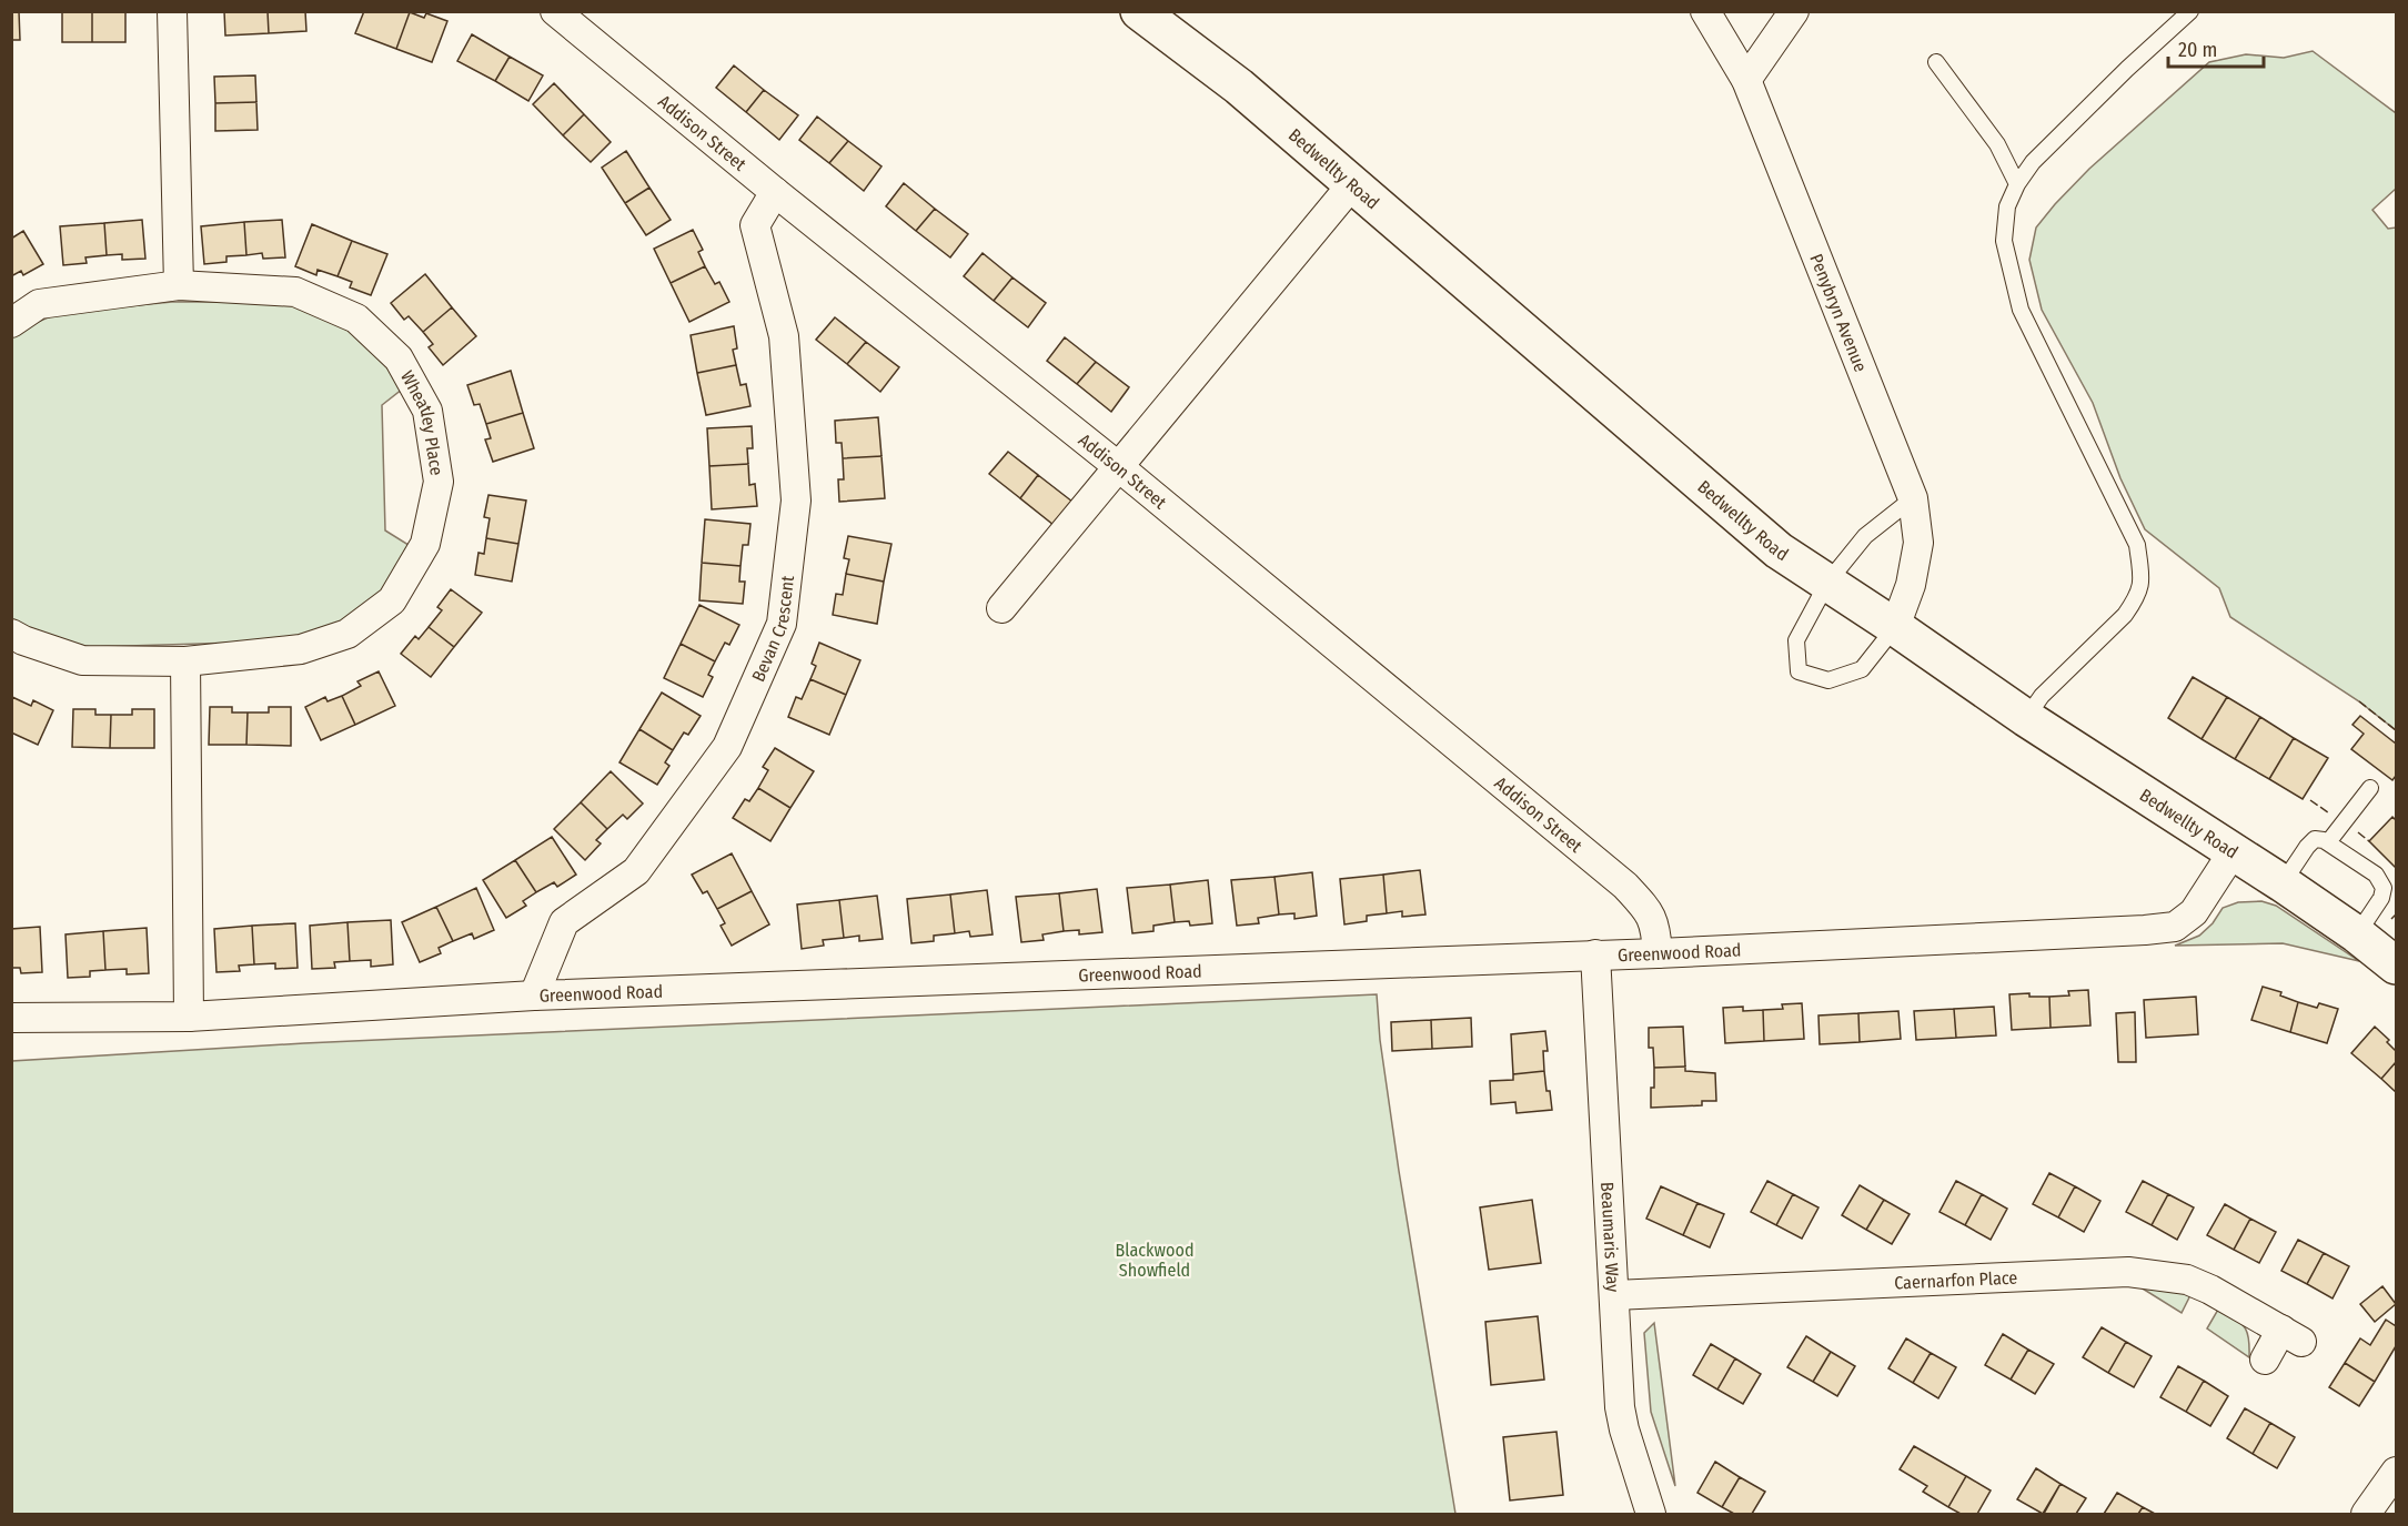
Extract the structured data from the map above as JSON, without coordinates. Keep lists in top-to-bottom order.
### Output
{
  "streets": {
    "street": [
      "Addison Street",
      "Bedwellty Road",
      "Penybryn Avenue",
      "Wheatley Place",
      "Bevan Crescent",
      "Greenwood Road",
      "Beaumaris Way",
      "Caernarfon Place"
    ]
  },
  "crossings": [
    ["Addison Street", "Bevan Crescent"],
    ["Addison Street", "Greenwood Road"],
    ["Bedwellty Road", "Penybryn Avenue"],
    ["Bedwellty Road", "Greenwood Road"],
    ["Bevan Crescent", "Greenwood Road"],
    ["Greenwood Road", "Beaumaris Way"],
    ["Beaumaris Way", "Caernarfon Place"]
  ],
  "parks": ["Blackwood Showfield"],
  "scale_bar": "20 m"
}
